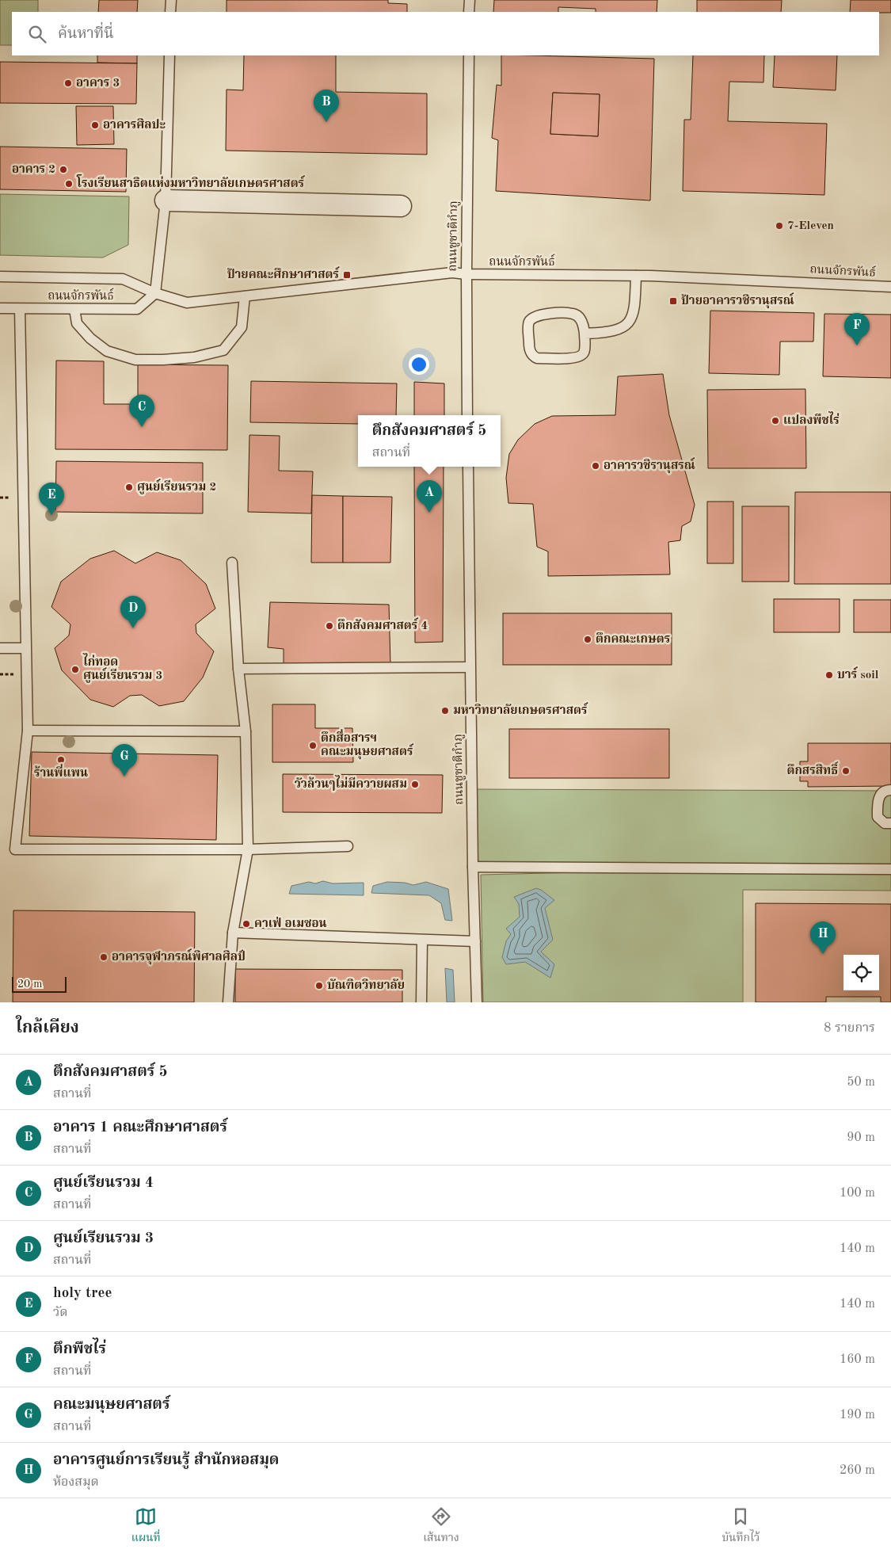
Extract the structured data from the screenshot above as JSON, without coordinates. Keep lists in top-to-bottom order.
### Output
{
  "streets": {
    "lane": ["ถนนชูชาติกำภู", "ถนนจักรพันธ์"]
  },
  "crossings": [
    ["ถนนชูชาติกำภู", "ถนนจักรพันธ์"]
  ],
  "places": {
    "other": [
      "อาคาร 3",
      "อาคารศิลปะ",
      "อาคาร 2",
      "โรงเรียนสาธิตแห่งมหาวิทยาลัยเกษตรศาสตร์",
      "7-Eleven",
      "แปลงพืชไร่",
      "อาคารวชิรานุสรณ์",
      "ศูนย์เรียนรวม 2",
      "ตึกสังคมศาสตร์ 4",
      "ตึกคณะเกษตร",
      "ไก่ทอด ศูนย์เรียนรวม 3",
      "บาร์ soil",
      "มหาวิทยาลัยเกษตรศาสตร์",
      "ตึกสื่อสารฯ คณะมนุษยศาสตร์",
      "ร้านพี่แพน",
      "ตึกสรสิทธิ์",
      "วัวล้วนๆไม่มีควายผสม",
      "คาเฟ่ อเมซอน",
      "อาคารจุฬาภรณ์พิศาลศิลป์",
      "บัณฑิตวิทยาลัย"
    ],
    "transit": ["ป้ายคณะศึกษาศาสตร์", "ป้ายอาคารวชิรานุสรณ์"]
  },
  "scale_bar": "20 m",
  "page": {
    "search": "ค้นหาที่นี่",
    "pins": [
      "B",
      "F",
      "C",
      "A",
      "E",
      "D",
      "G",
      "H"
    ],
    "popup": ["ตึกสังคมศาสตร์ 5", "สถานที่"],
    "scale": "20 m",
    "heading": ["ใกล้เคียง", "8 รายการ"],
    "list": [
      {
        "mark": "A",
        "name": "ตึกสังคมศาสตร์ 5",
        "note": "สถานที่",
        "value": "50 m"
      },
      {
        "mark": "B",
        "name": "อาคาร 1 คณะศึกษาศาสตร์",
        "note": "สถานที่",
        "value": "90 m"
      },
      {
        "mark": "C",
        "name": "ศูนย์เรียนรวม 4",
        "note": "สถานที่",
        "value": "100 m"
      },
      {
        "mark": "D",
        "name": "ศูนย์เรียนรวม 3",
        "note": "สถานที่",
        "value": "140 m"
      },
      {
        "mark": "E",
        "name": "holy tree",
        "note": "วัด",
        "value": "140 m"
      },
      {
        "mark": "F",
        "name": "ตึกพืชไร่",
        "note": "สถานที่",
        "value": "160 m"
      },
      {
        "mark": "G",
        "name": "คณะมนุษยศาสตร์",
        "note": "สถานที่",
        "value": "190 m"
      },
      {
        "mark": "H",
        "name": "อาคารศูนย์การเรียนรู้ สำนักหอสมุด",
        "note": "ห้องสมุด",
        "value": "260 m"
      }
    ],
    "nav": ["แผนที่", "เส้นทาง", "บันทึกไว้"]
  }
}
